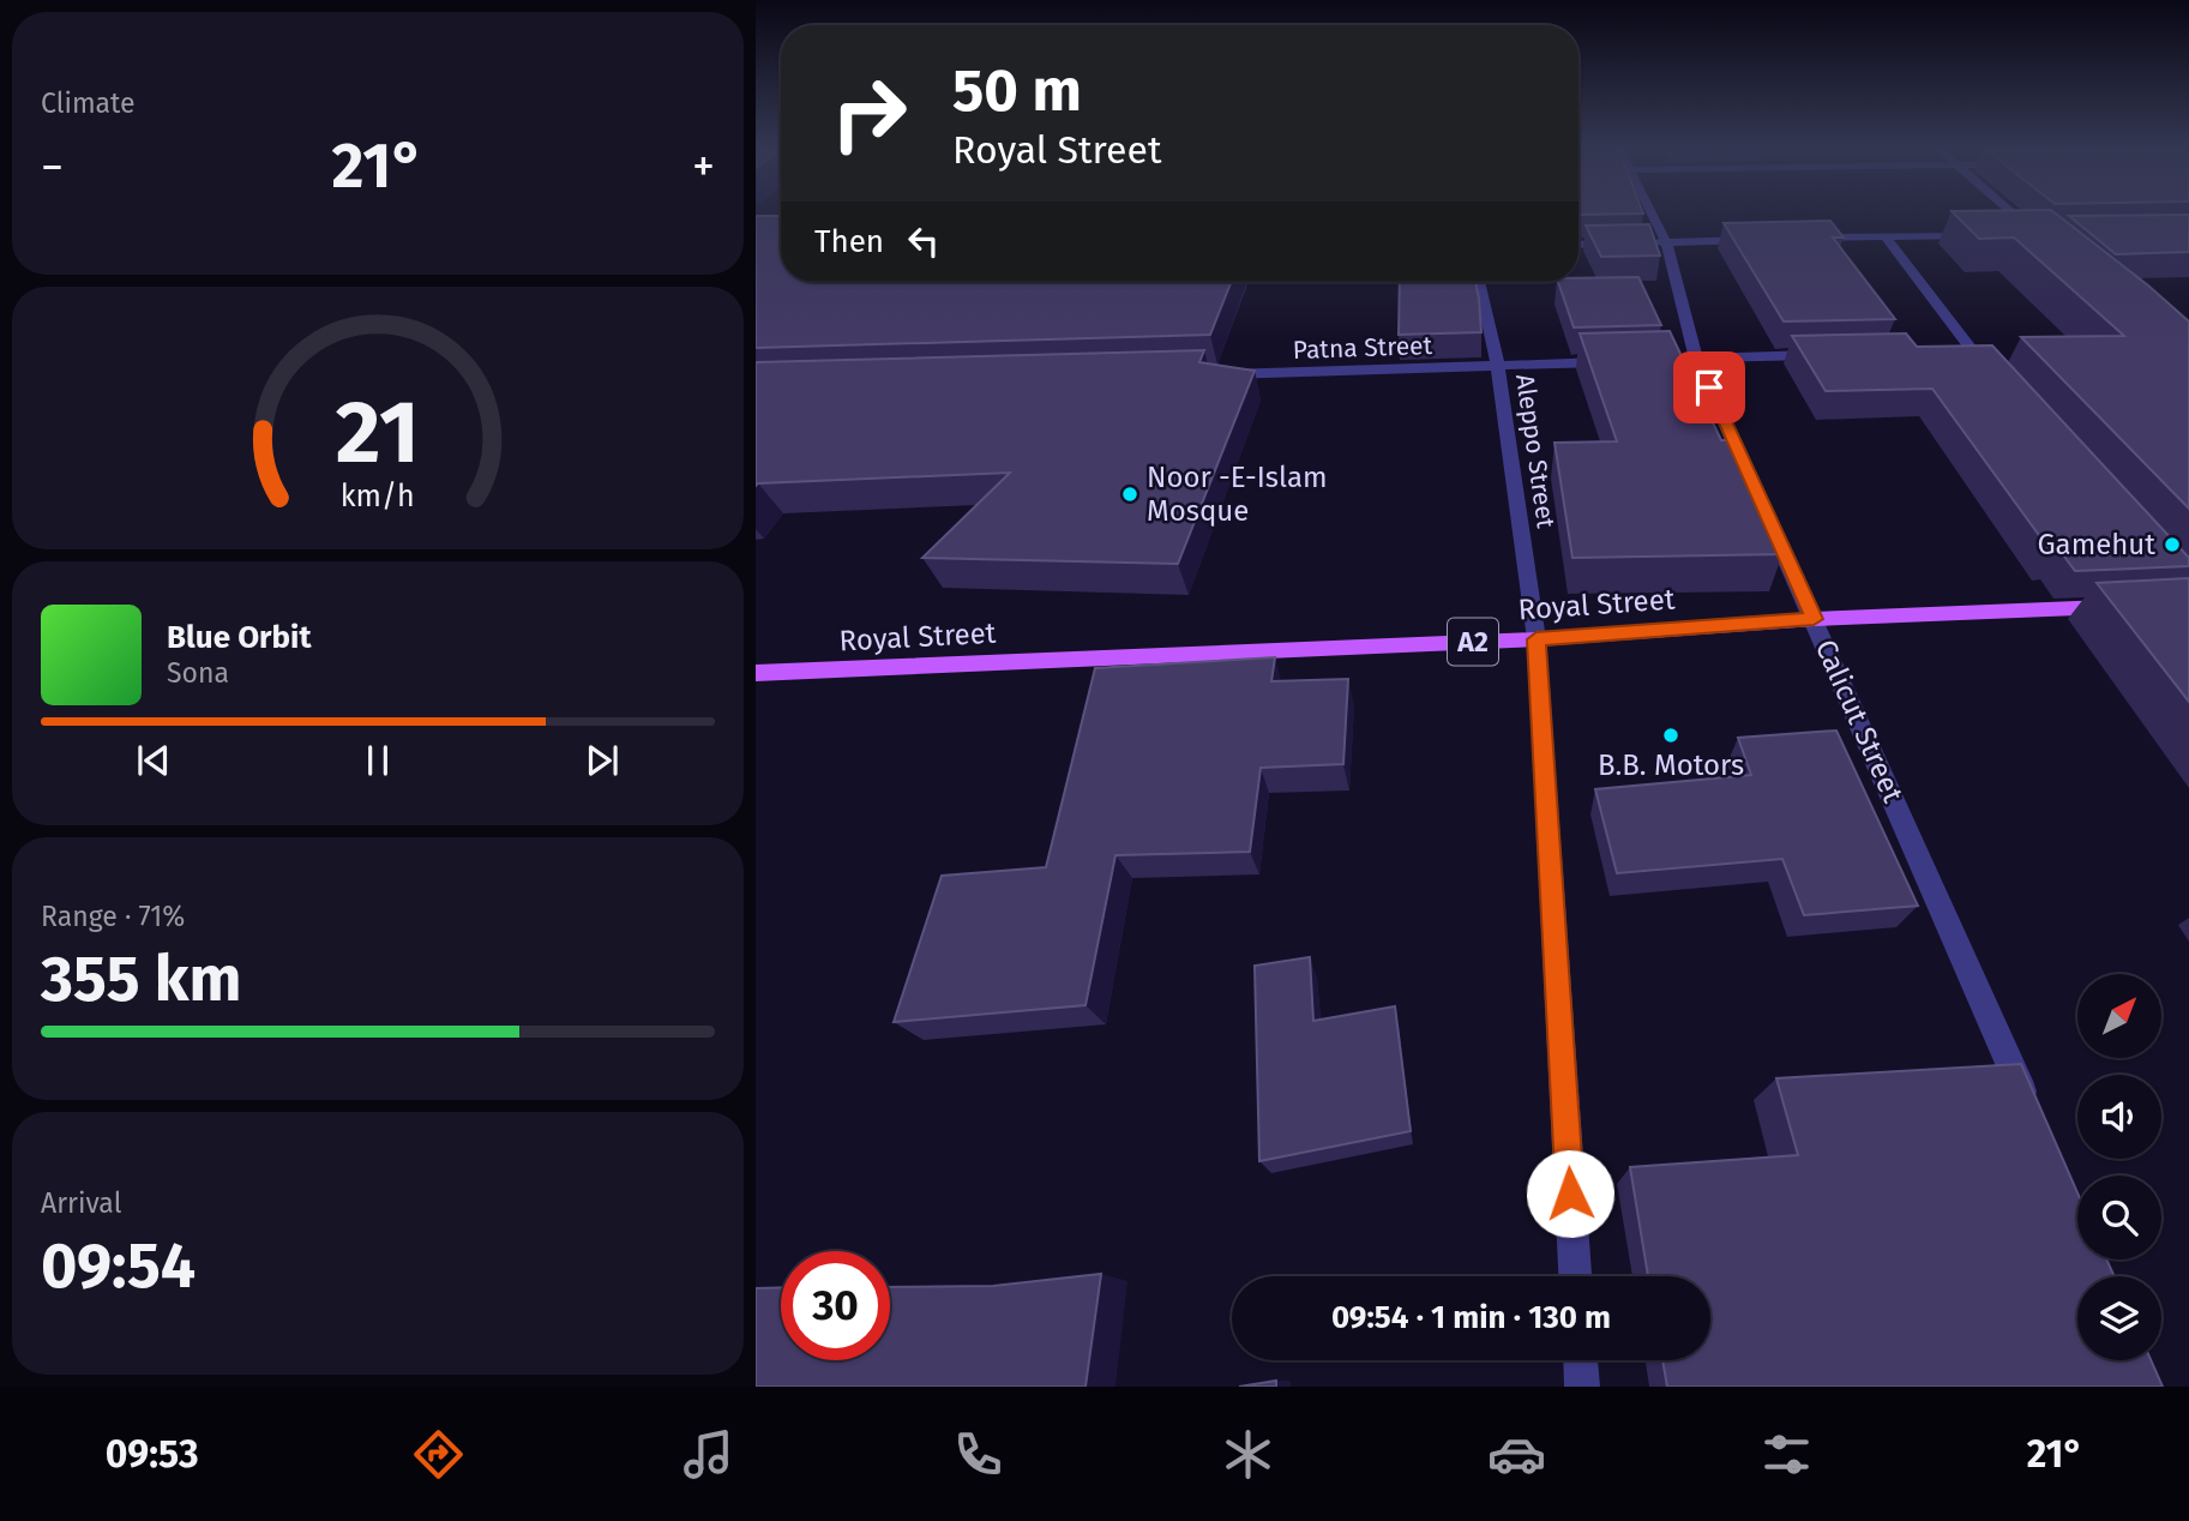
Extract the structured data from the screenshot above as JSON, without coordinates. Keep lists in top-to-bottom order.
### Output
{
  "streets": {
    "main road": ["Royal Street", "A2"],
    "street": ["Patna Street", "Aleppo Street", "Calicut Street"]
  },
  "crossings": [
    ["Patna Street", "Aleppo Street"],
    ["Aleppo Street", "Royal Street"],
    ["Royal Street", "Calicut Street"]
  ],
  "places": ["Noor -E-Islam Mosque", "Gamehut", "B.B. Motors"],
  "north": "top right",
  "page": {
    "tile": [
      "Climate",
      ["Range · 71%", "355 km"],
      ["Arrival", "09:54"]
    ],
    "turn": ["50 m", "Royal Street"],
    "heat": ["−", "21°", "+"],
    "then": "Then",
    "song": ["Blue Orbit", "Sona"],
    "limit": "30",
    "trip": "09:54 · 1 min · 130 m",
    "tabs": ["09:53", "21°"],
    "gauge": ["21", "km/h"]
  }
}
